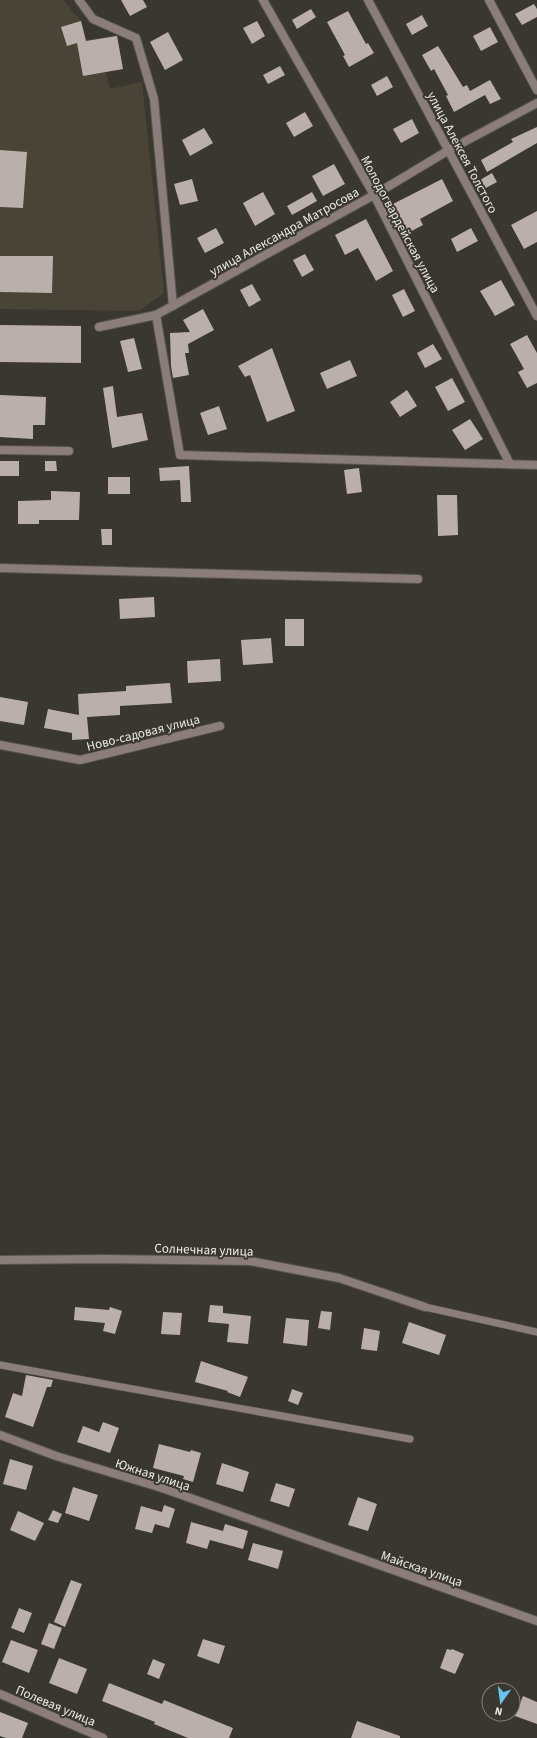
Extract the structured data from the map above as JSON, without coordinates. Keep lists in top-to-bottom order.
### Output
{
  "streets": {
    "street": [
      "улица Алексея Толстого",
      "Молодогвардейская улица",
      "улица Александра Матросова",
      "Ново-садовая улица",
      "Солнечная улица",
      "Южная улица",
      "Майская улица",
      "Полевая улица"
    ]
  },
  "crossings": [
    ["улица Алексея Толстого", "улица Александра Матросова"],
    ["Молодогвардейская улица", "улица Александра Матросова"],
    ["Южная улица", "Майская улица"]
  ],
  "north": "bottom"
}
